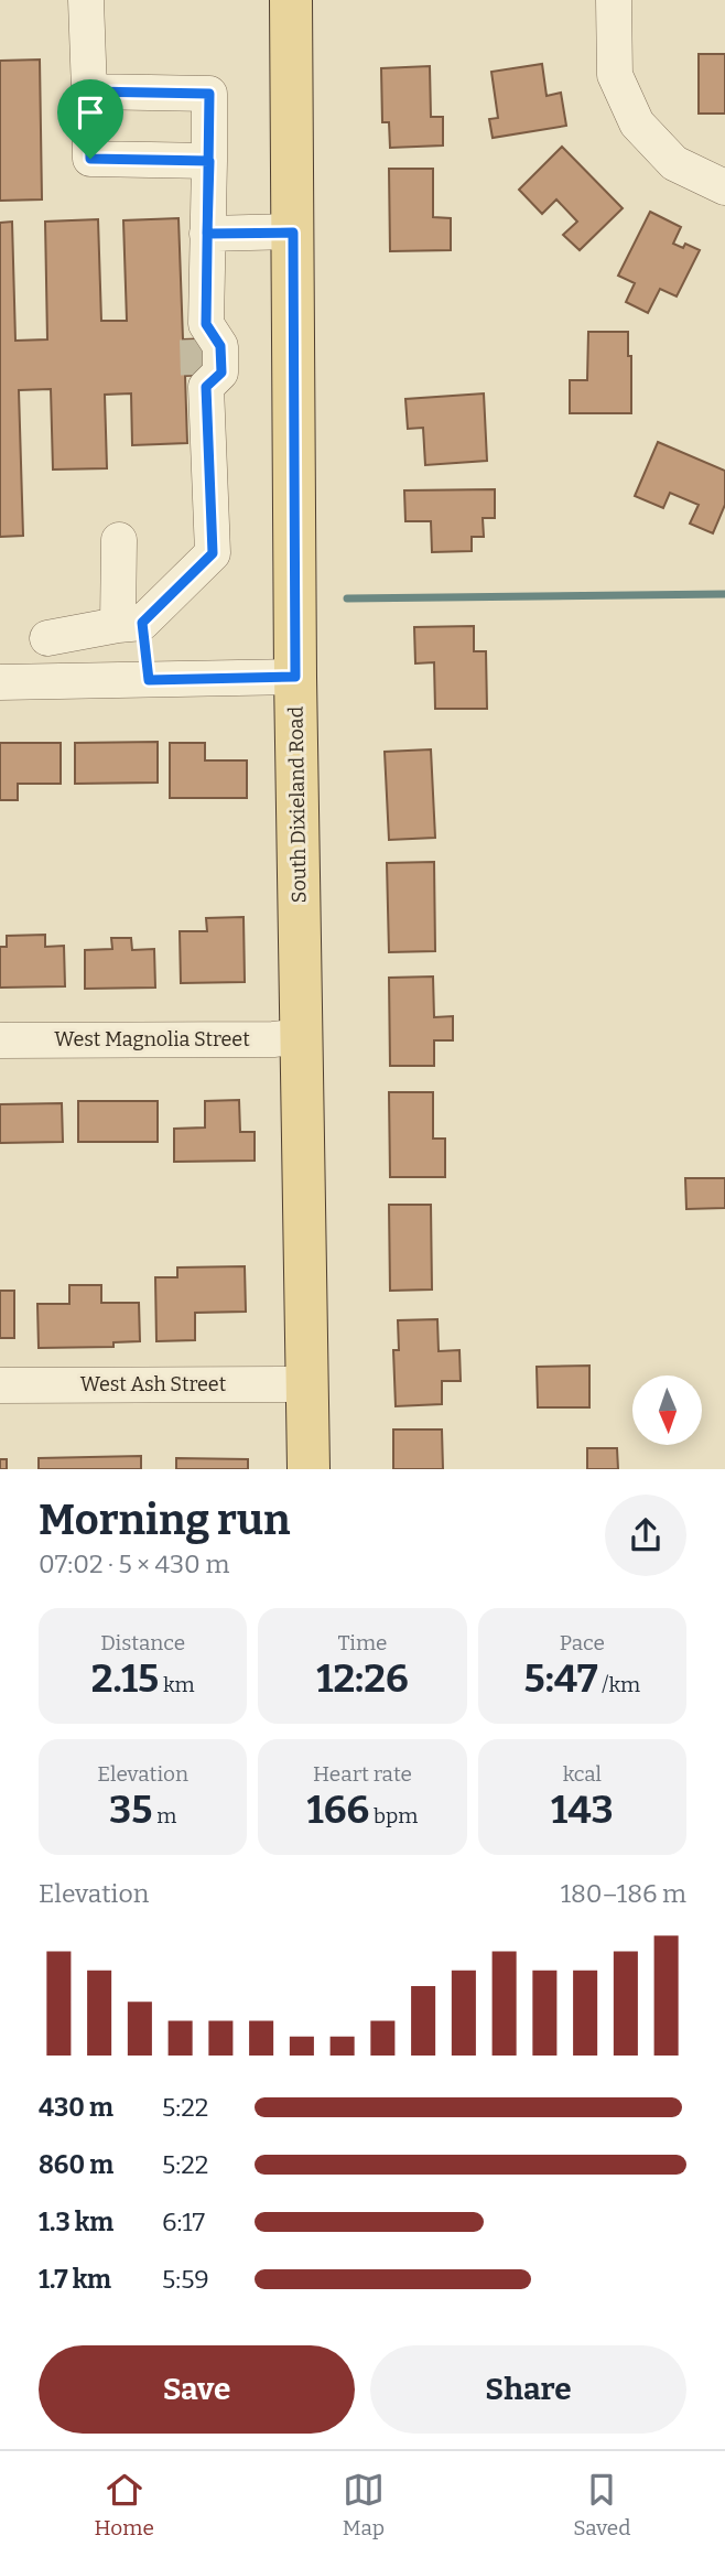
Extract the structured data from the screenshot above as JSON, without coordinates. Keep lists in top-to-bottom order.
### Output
{
  "streets": {
    "main road": ["South Dixieland Road"],
    "street": ["West Magnolia Street", "West Ash Street"]
  },
  "crossings": [
    ["South Dixieland Road", "West Magnolia Street"],
    ["South Dixieland Road", "West Ash Street"]
  ],
  "north": "bottom",
  "page": {
    "heading": ["Morning run", "07:02 · 5 × 430 m"],
    "stats": [
      ["Distance", "2.15 km"],
      ["Time", "12:26"],
      ["Pace", "5:47 /km"],
      ["Elevation", "35 m"],
      ["Heart rate", "166 bpm"],
      ["kcal", "143"]
    ],
    "chart": ["Elevation", "180–186 m"],
    "list": [
      {
        "name": "430 m",
        "note": "5:22"
      },
      {
        "name": "860 m",
        "note": "5:22"
      },
      {
        "name": "1.3 km",
        "note": "6:17"
      },
      {
        "name": "1.7 km",
        "note": "5:59"
      }
    ],
    "buttons": ["Save", "Share"],
    "tabs": ["Home", "Map", "Saved"]
  }
}
